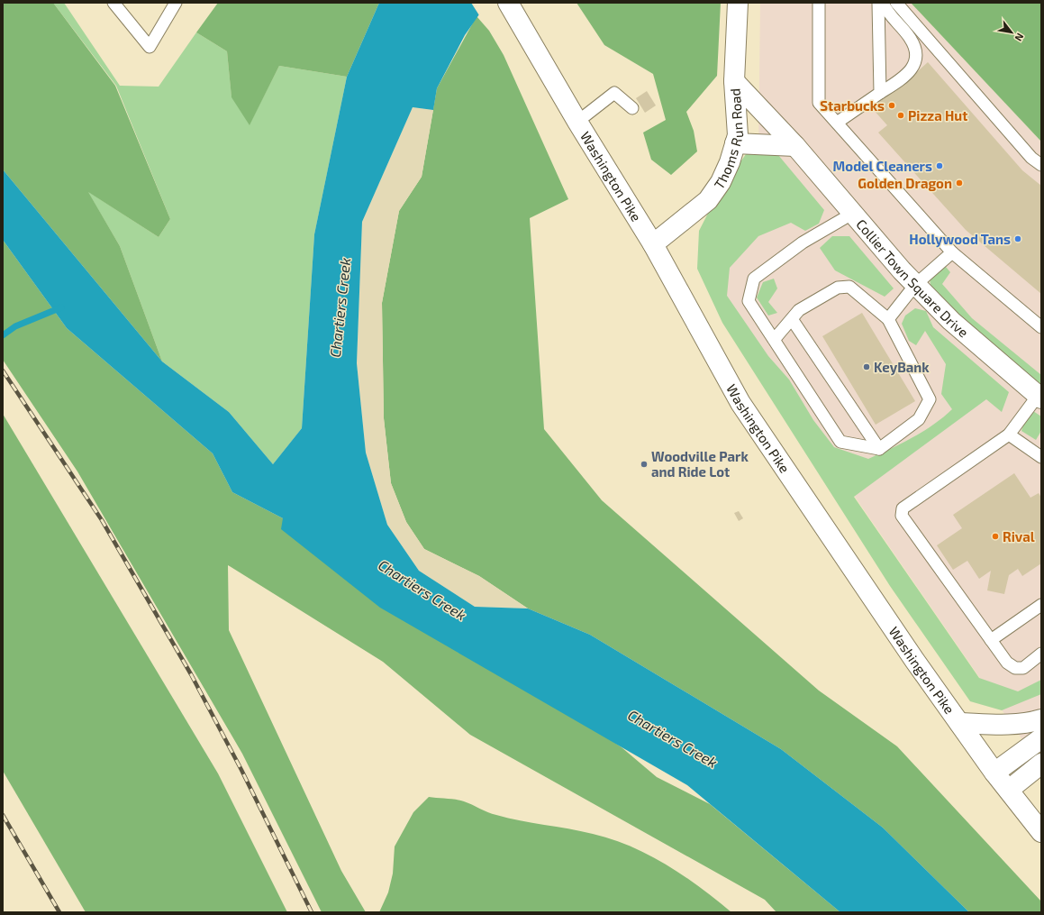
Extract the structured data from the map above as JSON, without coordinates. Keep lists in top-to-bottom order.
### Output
{
  "streets": {
    "main road": ["Thoms Run Road", "Washington Pike", "Collier Town Square Drive"]
  },
  "crossings": [
    ["Thoms Run Road", "Washington Pike"],
    ["Thoms Run Road", "Collier Town Square Drive"]
  ],
  "water": ["Chartiers Creek"],
  "places": [
    "Starbucks",
    "Pizza Hut",
    "Model Cleaners",
    "Golden Dragon",
    "Hollywood Tans",
    "KeyBank",
    "Woodville Park and Ride Lot",
    "Rival"
  ],
  "north": "bottom right"
}
